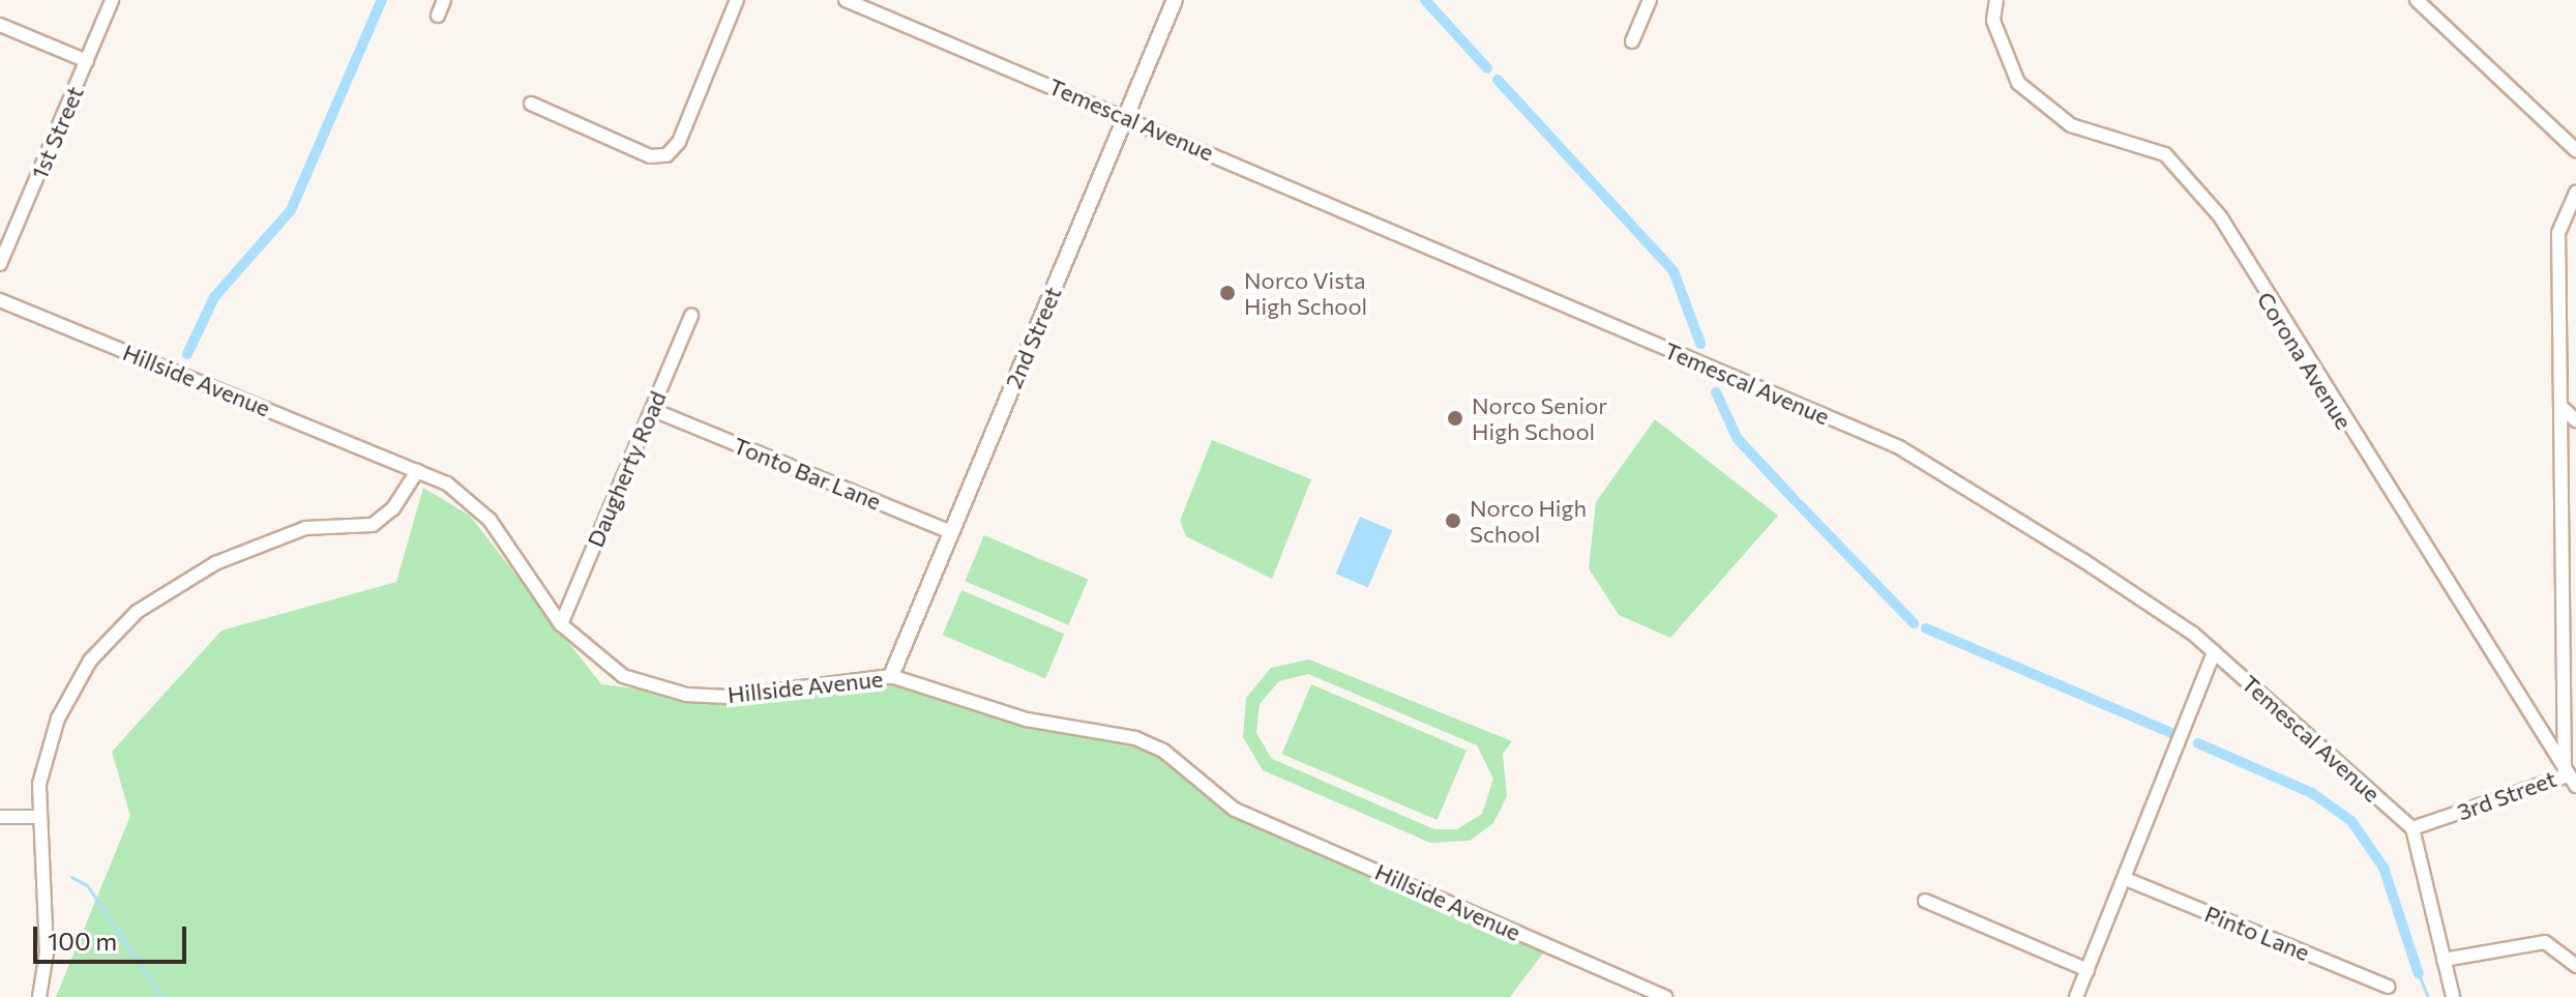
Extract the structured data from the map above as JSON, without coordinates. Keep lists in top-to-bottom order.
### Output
{
  "streets": {
    "street": [
      "Temescal Avenue",
      "1st Street",
      "2nd Street",
      "Corona Avenue",
      "Hillside Avenue",
      "Daugherty Road",
      "Tonto Bar Lane",
      "3rd Street",
      "Pinto Lane"
    ]
  },
  "crossings": [
    ["Temescal Avenue", "2nd Street"],
    ["Temescal Avenue", "3rd Street"],
    ["2nd Street", "Hillside Avenue"],
    ["2nd Street", "Tonto Bar Lane"],
    ["Corona Avenue", "3rd Street"],
    ["Hillside Avenue", "Daugherty Road"]
  ],
  "places": ["Norco Vista High School", "Norco Senior High School", "Norco High School"],
  "scale_bar": "100 m"
}
